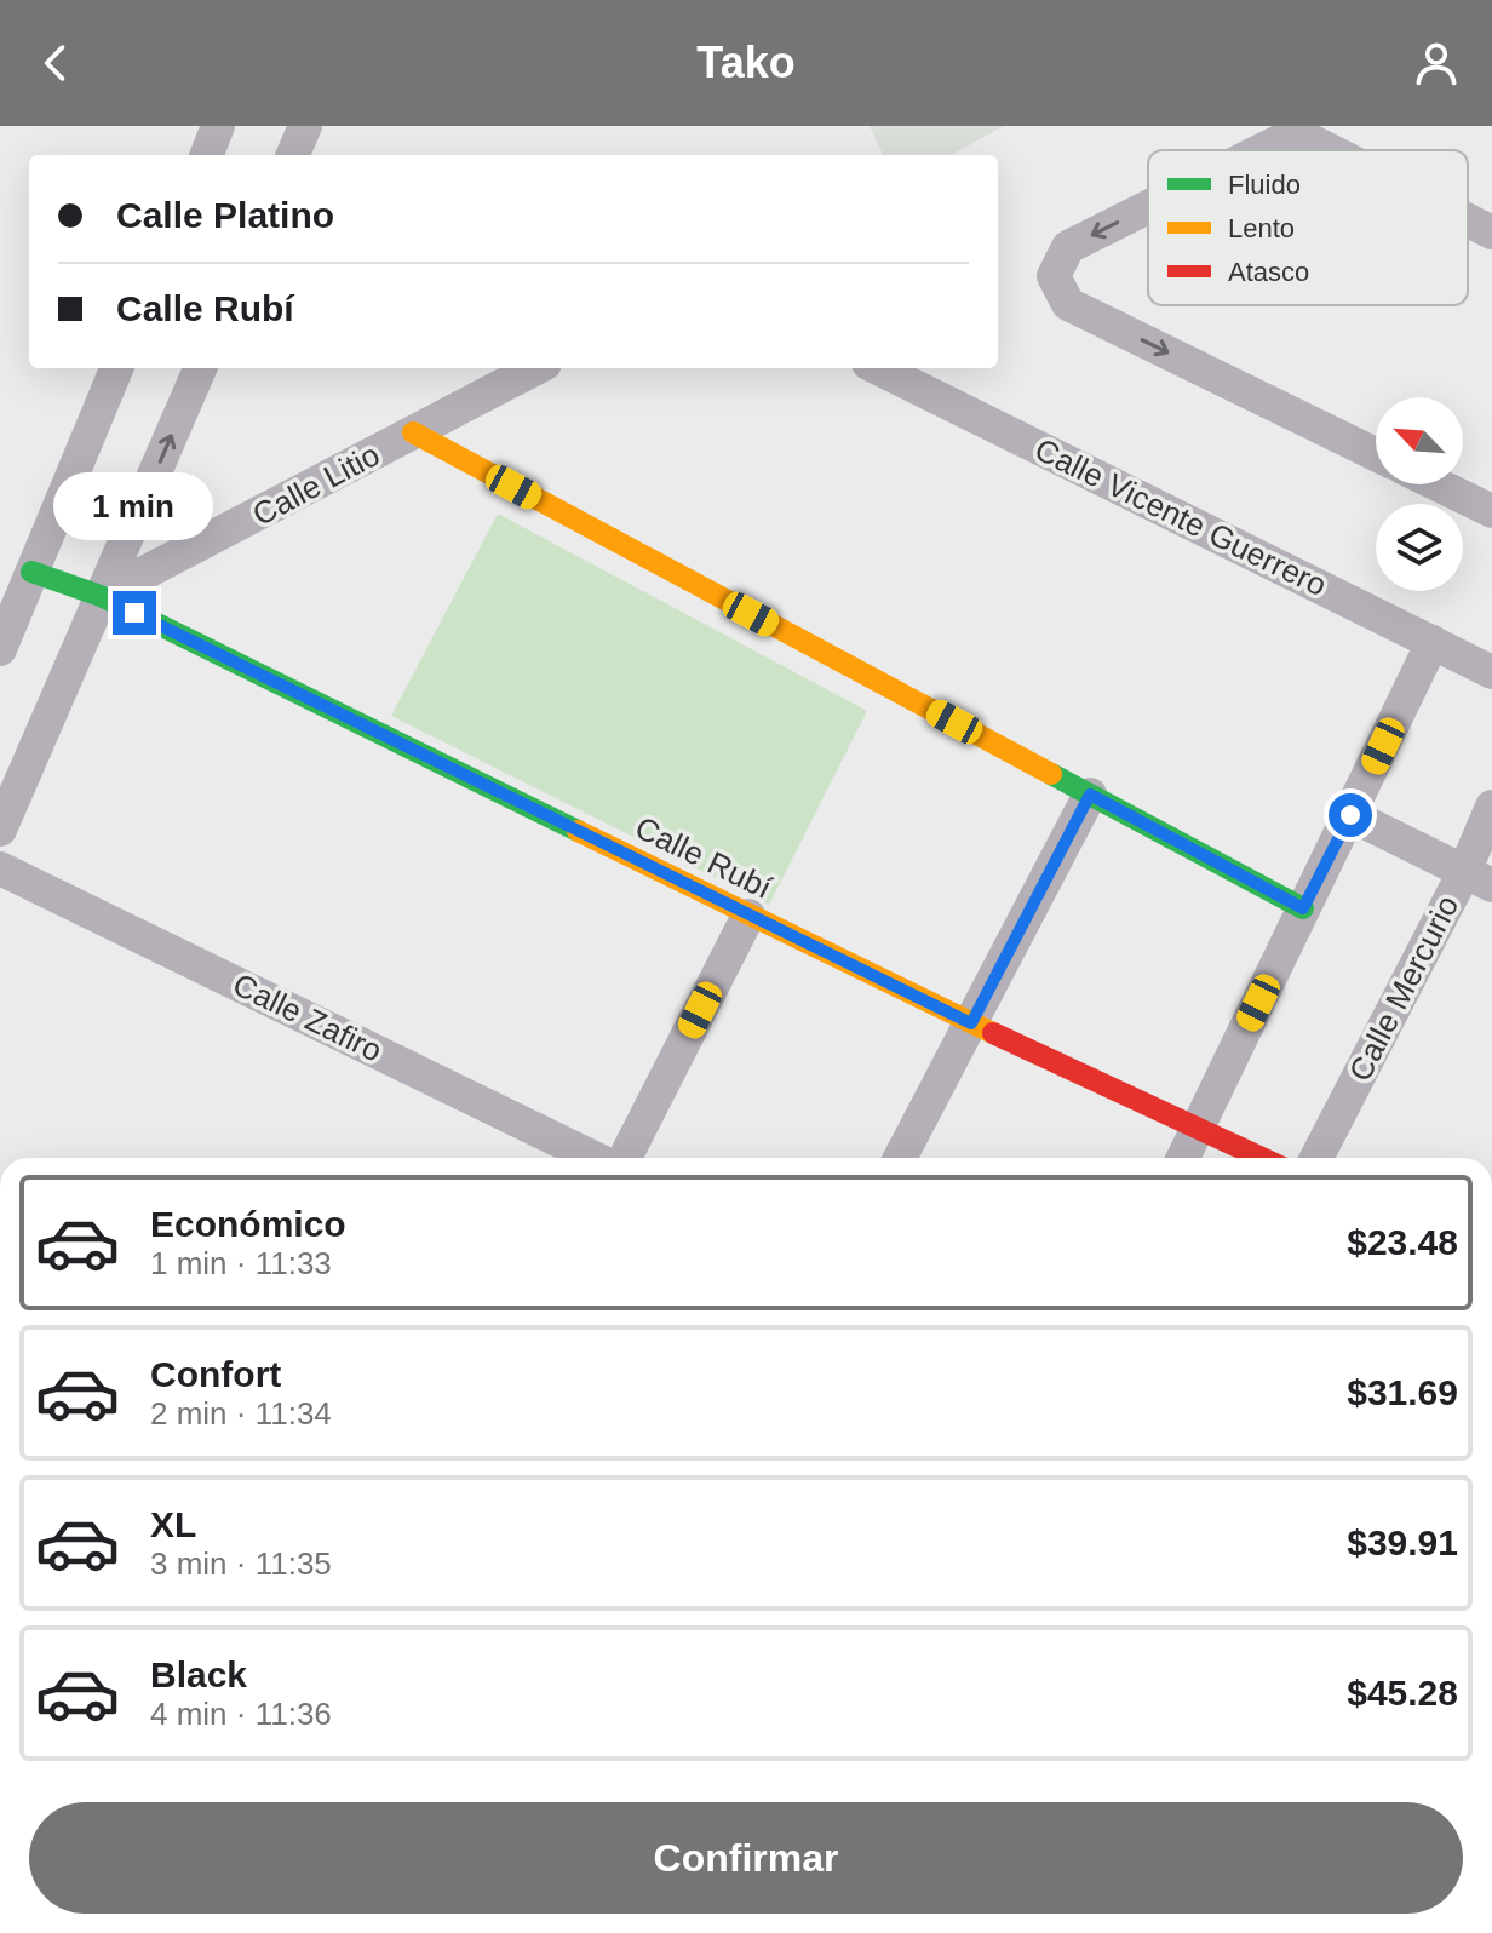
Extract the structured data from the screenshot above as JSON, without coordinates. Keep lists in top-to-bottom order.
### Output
{
  "streets": {
    "street": [
      "Calle Litio",
      "Calle Vicente Guerrero",
      "Calle Rubí",
      "Calle Mercurio",
      "Calle Zafiro"
    ]
  },
  "crossings": [
    ["Calle Litio", "Calle Rubí"]
  ],
  "legend": ["Fluido", "Lento", "Atasco"],
  "north": "top left",
  "page": {
    "header": "Tako",
    "banner": ["Calle Platino", "Calle Rubí"],
    "bubble": "1 min",
    "list": [
      {
        "name": "Económico",
        "note": "1 min · 11:33",
        "value": "$23.48"
      },
      {
        "name": "Confort",
        "note": "2 min · 11:34",
        "value": "$31.69"
      },
      {
        "name": "XL",
        "note": "3 min · 11:35",
        "value": "$39.91"
      },
      {
        "name": "Black",
        "note": "4 min · 11:36",
        "value": "$45.28"
      }
    ],
    "buttons": "Confirmar"
  }
}
